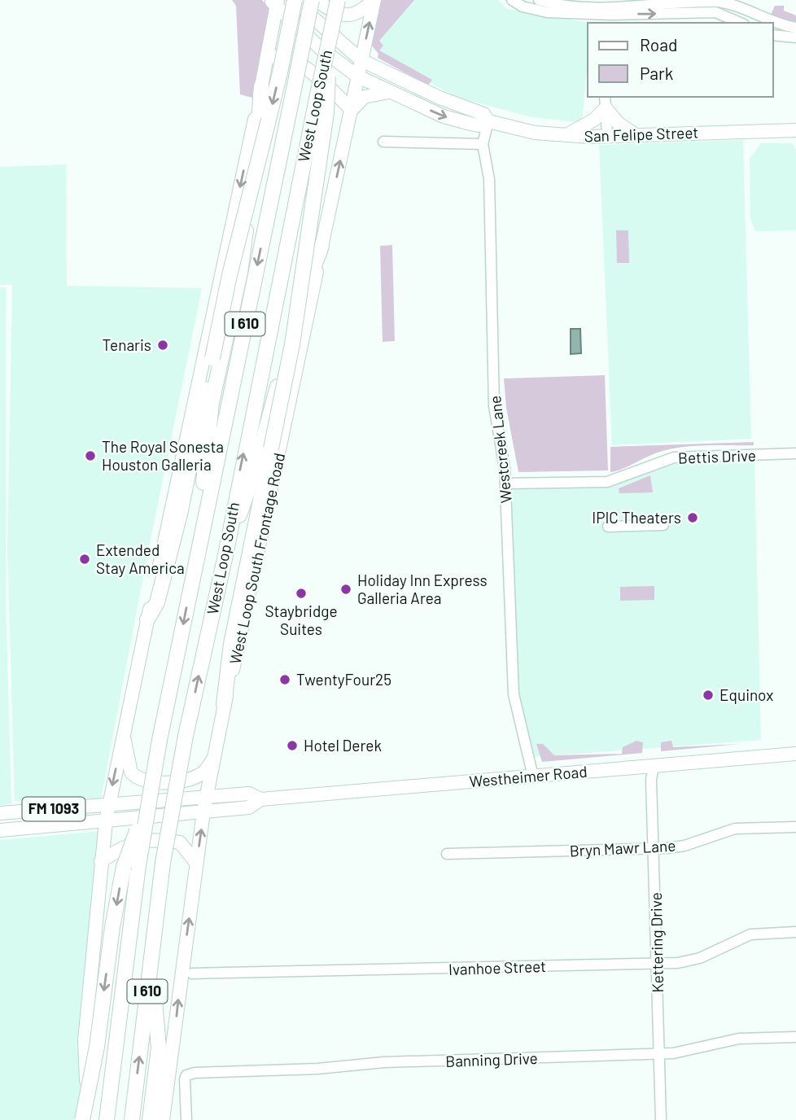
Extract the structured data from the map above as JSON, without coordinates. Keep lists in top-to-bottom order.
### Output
{
  "streets": {
    "highway": ["West Loop South", "I 610"],
    "main road": [
      "San Felipe Street",
      "West Loop South Frontage Road",
      "Westheimer Road",
      "FM 1093"
    ],
    "street": [
      "Westcreek Lane",
      "Bettis Drive",
      "Bryn Mawr Lane",
      "Kettering Drive",
      "Ivanhoe Street",
      "Banning Drive"
    ]
  },
  "crossings": [
    ["West Loop South", "I 610"],
    ["San Felipe Street", "Westcreek Lane"],
    ["San Felipe Street", "West Loop South Frontage Road"],
    ["Westcreek Lane", "Bettis Drive"],
    ["Westcreek Lane", "Westheimer Road"],
    ["West Loop South Frontage Road", "Westheimer Road"],
    ["Westheimer Road", "Kettering Drive"],
    ["Bryn Mawr Lane", "Kettering Drive"],
    ["Kettering Drive", "Ivanhoe Street"],
    ["Kettering Drive", "Banning Drive"]
  ],
  "places": [
    "Tenaris",
    "The Royal Sonesta Houston Galleria",
    "IPIC Theaters",
    "Extended Stay America",
    "Holiday Inn Express Galleria Area",
    "Staybridge Suites",
    "TwentyFour25",
    "Equinox",
    "Hotel Derek"
  ],
  "legend": ["Road", "Park"]
}
